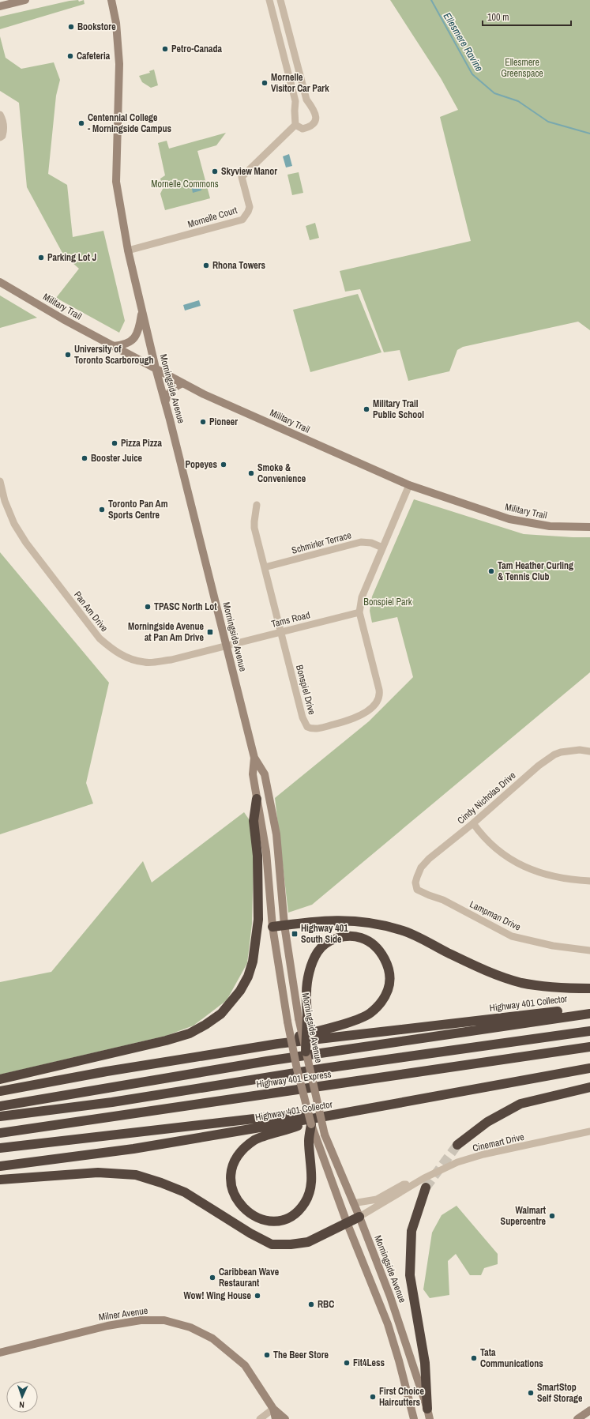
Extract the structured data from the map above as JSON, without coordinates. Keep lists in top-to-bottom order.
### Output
{
  "streets": {
    "highway": ["Highway 401 Collector", "Highway 401 Express"],
    "main road": ["Military Trail", "Morningside Avenue", "Milner Avenue"],
    "street": [
      "Mornelle Court",
      "Schmirler Terrace",
      "Pan Am Drive",
      "Tams Road",
      "Bonspiel Drive",
      "Cindy Nicholas Drive",
      "Lampman Drive",
      "Cinemart Drive"
    ]
  },
  "crossings": [
    ["Mornelle Court", "Morningside Avenue"],
    ["Military Trail", "Morningside Avenue"],
    ["Military Trail", "Bonspiel Drive"],
    ["Morningside Avenue", "Pan Am Drive"],
    ["Morningside Avenue", "Tams Road"],
    ["Morningside Avenue", "Highway 401 Collector"],
    ["Morningside Avenue", "Cinemart Drive"],
    ["Schmirler Terrace", "Bonspiel Drive"],
    ["Pan Am Drive", "Tams Road"],
    ["Tams Road", "Bonspiel Drive"],
    ["Cindy Nicholas Drive", "Lampman Drive"]
  ],
  "water": ["Ellesmere Ravine"],
  "parks": ["Ellesmere Greenspace", "Mornelle Commons", "Bonspiel Park"],
  "places": {
    "other": [
      "Bookstore",
      "Petro-Canada",
      "Cafeteria",
      "Mornelle Visitor Car Park",
      "Centennial College - Morningside Campus",
      "Skyview Manor",
      "Parking Lot J",
      "Rhona Towers",
      "University of Toronto Scarborough",
      "Military Trail Public School",
      "Pioneer",
      "Pizza Pizza",
      "Booster Juice",
      "Popeyes",
      "Smoke & Convenience",
      "Toronto Pan Am Sports Centre",
      "Tam Heather Curling & Tennis Club",
      "TPASC North Lot",
      "Walmart Supercentre",
      "Caribbean Wave Restaurant",
      "Wow! Wing House",
      "RBC",
      "The Beer Store",
      "Tata Communications",
      "Fit4Less",
      "SmartStop Self Storage",
      "First Choice Haircutters"
    ],
    "transit": ["Morningside Avenue at Pan Am Drive", "Highway 401 South Side"]
  },
  "scale_bar": "100 m",
  "north": "bottom"
}
